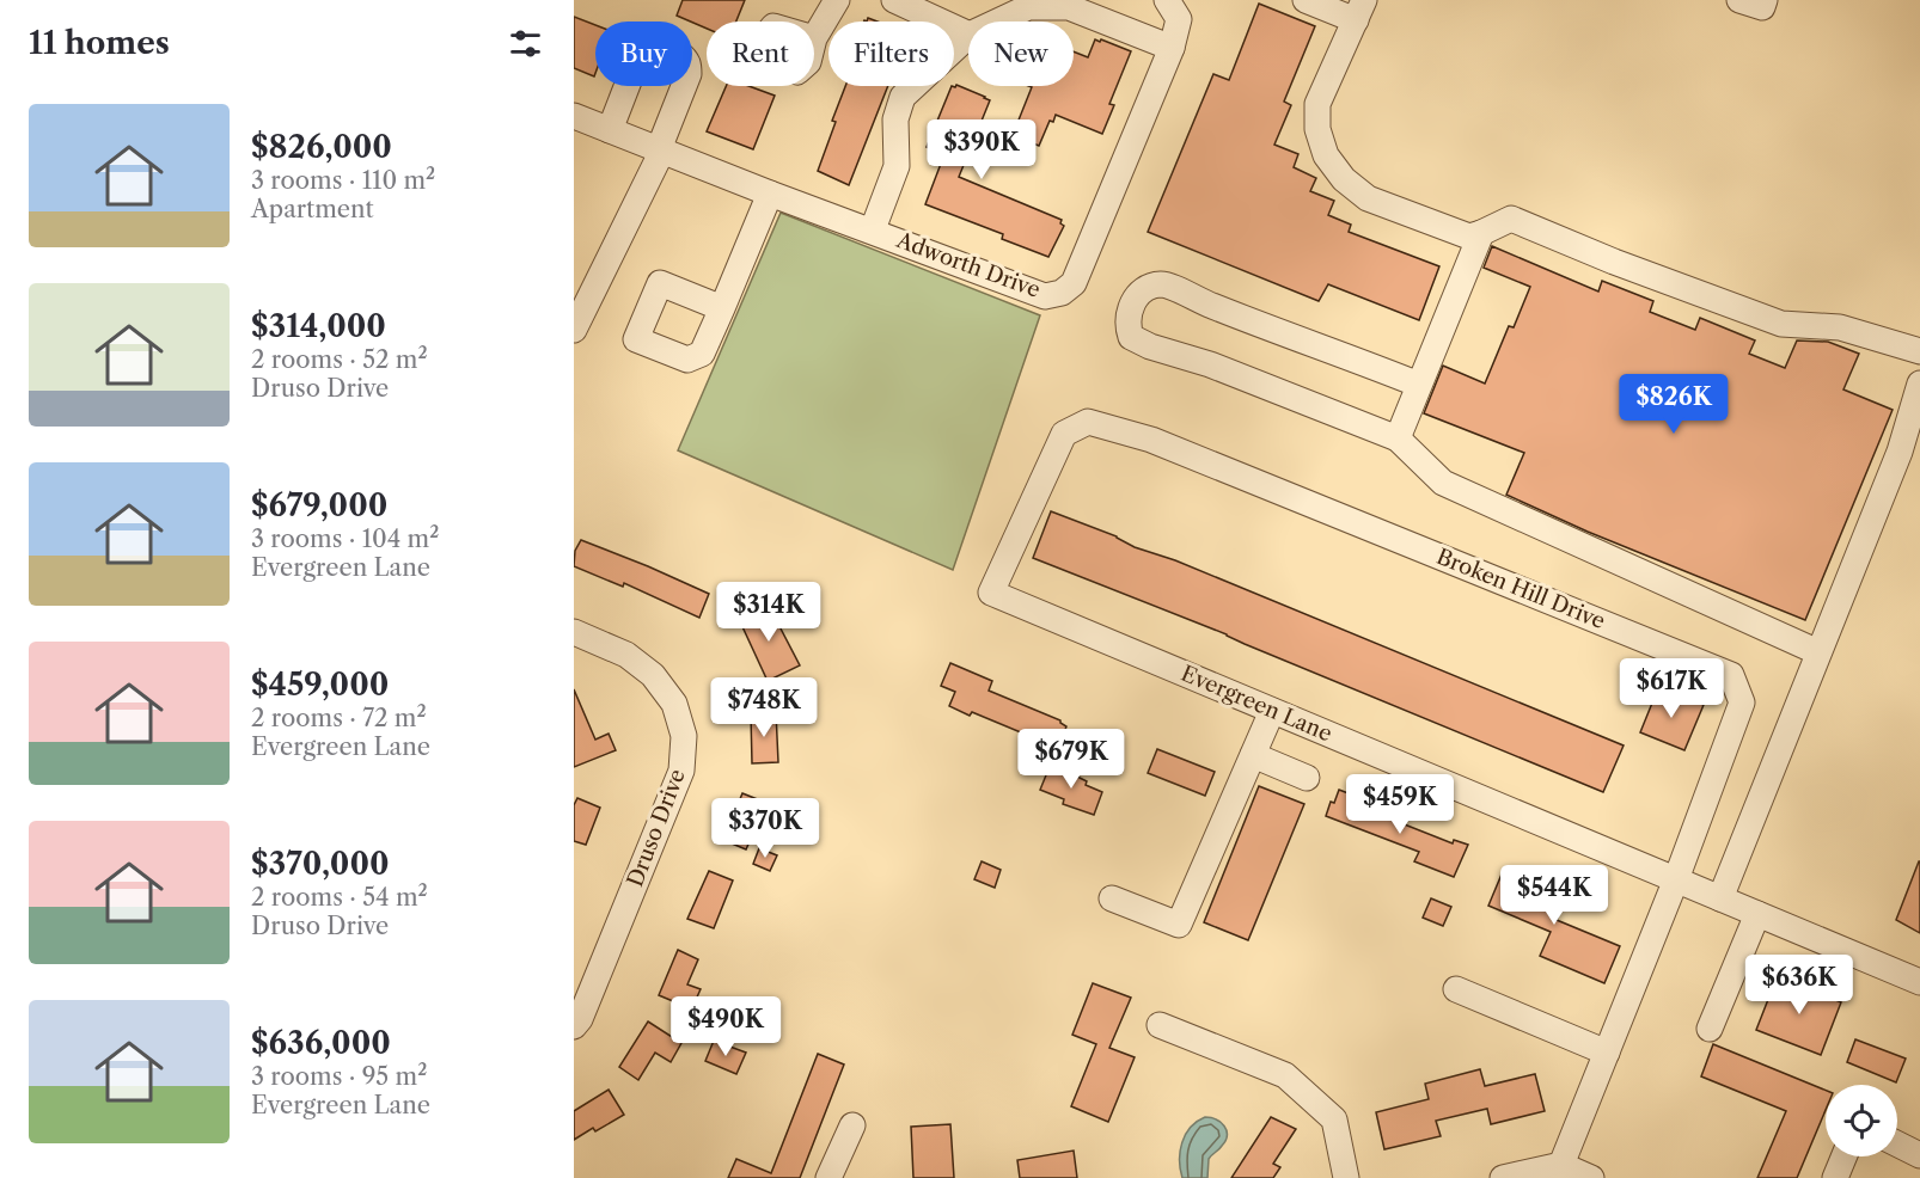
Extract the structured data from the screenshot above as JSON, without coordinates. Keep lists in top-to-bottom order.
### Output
{
  "streets": {
    "street": [
      "Adworth Drive",
      "Broken Hill Drive",
      "Evergreen Lane",
      "Druso Drive"
    ]
  },
  "crossings": [
    ["Broken Hill Drive", "Evergreen Lane"]
  ],
  "page": {
    "heading": "11 homes",
    "chip": [
      "Buy",
      "Rent",
      "Filters",
      "New"
    ],
    "list": [
      {
        "name": "$826,000",
        "note": "3 rooms · 110 m² · Apartment"
      },
      {
        "name": "$314,000",
        "note": "2 rooms · 52 m² · Druso Drive"
      },
      {
        "name": "$679,000",
        "note": "3 rooms · 104 m² · Evergreen Lane"
      },
      {
        "name": "$459,000",
        "note": "2 rooms · 72 m² · Evergreen Lane"
      },
      {
        "name": "$370,000",
        "note": "2 rooms · 54 m² · Druso Drive"
      },
      {
        "name": "$636,000",
        "note": "3 rooms · 95 m² · Evergreen Lane"
      }
    ],
    "price": [
      "$390K",
      "$826K",
      "$314K",
      "$617K",
      "$748K",
      "$679K",
      "$459K",
      "$370K",
      "$544K",
      "$636K",
      "$490K"
    ]
  }
}
